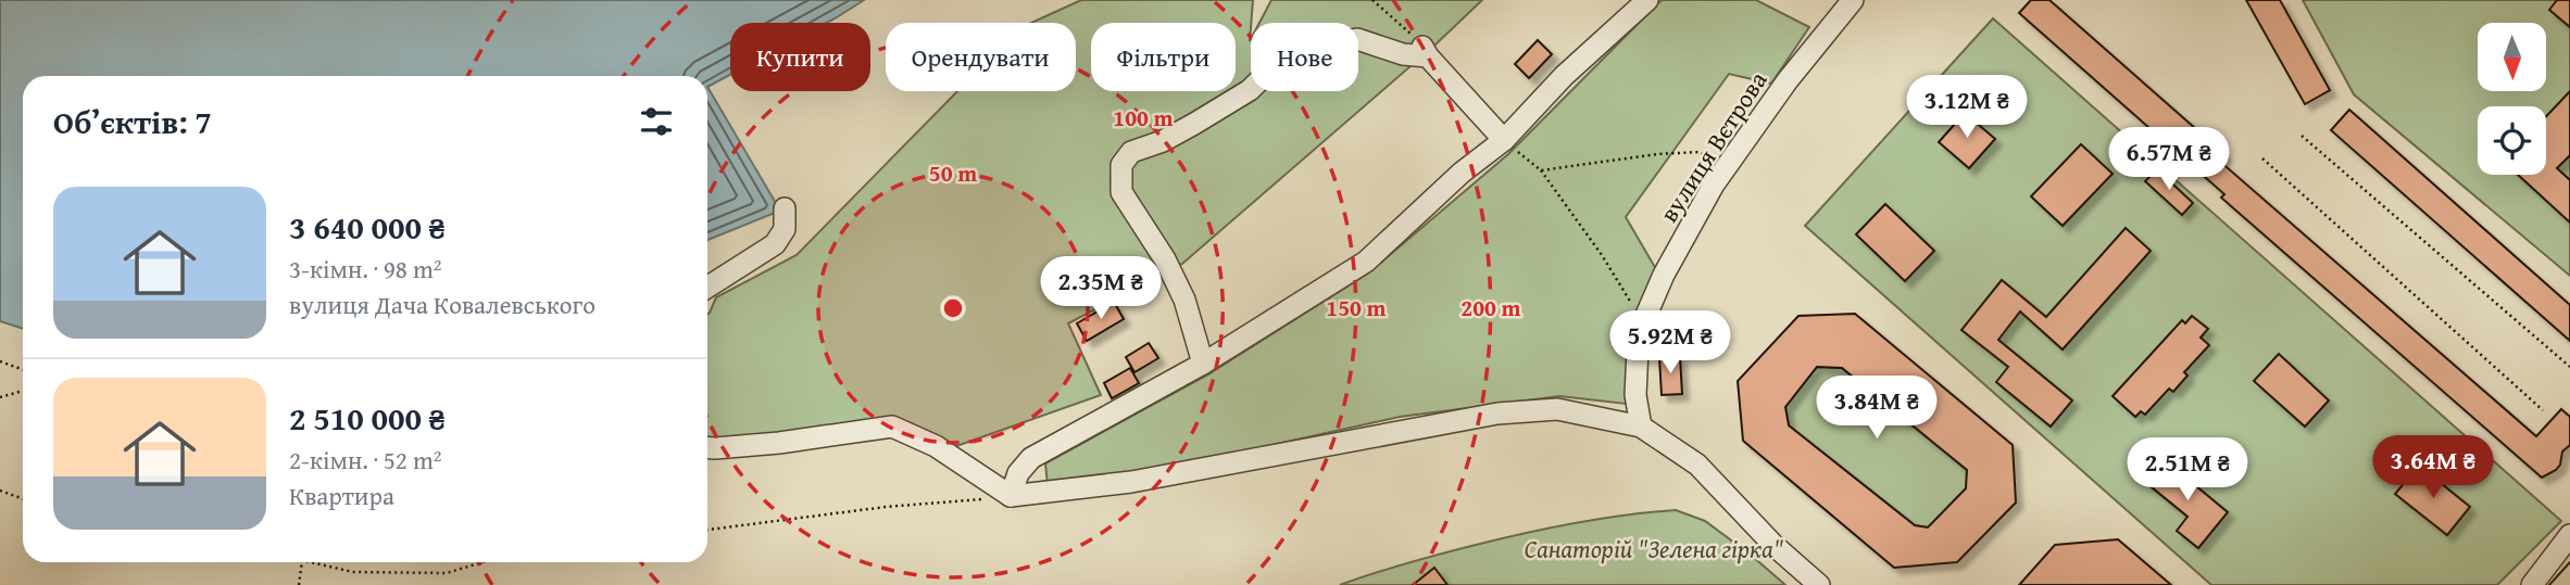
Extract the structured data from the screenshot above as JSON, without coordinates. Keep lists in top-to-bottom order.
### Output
{
  "streets": {
    "street": ["вулиця Вєтрова"]
  },
  "parks": ["Санаторій \"Зелена гірка\""],
  "north": "bottom",
  "page": {
    "chip": [
      "Купити",
      "Орендувати",
      "Фільтри",
      "Нове"
    ],
    "price": [
      "3.12M ₴",
      "6.57M ₴",
      "2.35M ₴",
      "5.92M ₴",
      "3.84M ₴",
      "3.64M ₴",
      "2.51M ₴"
    ],
    "heading": "Об’єктів: 7",
    "list": [
      {
        "name": "3 640 000 ₴",
        "note": "3-кімн. · 98 m² · вулиця Дача Ковалевського"
      },
      {
        "name": "2 510 000 ₴",
        "note": "2-кімн. · 52 m² · Квартира"
      }
    ]
  },
  "rings": [
    "100 m",
    "50 m",
    "150 m",
    "200 m"
  ]
}
